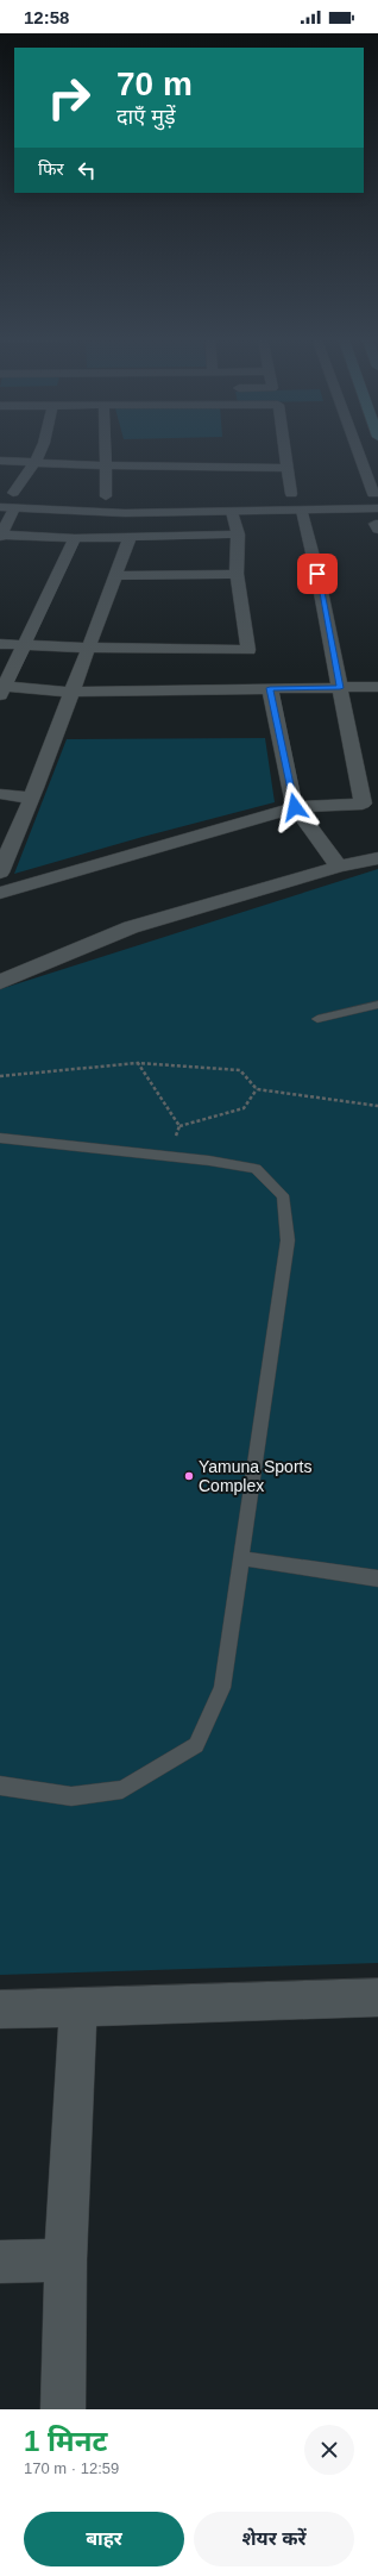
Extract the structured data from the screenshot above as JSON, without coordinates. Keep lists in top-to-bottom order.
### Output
{
  "places": ["Yamuna Sports Complex"],
  "page": {
    "status": "12:58",
    "turn": ["70 m", "दाएँ मुड़ें"],
    "then": "फिर",
    "heading": ["1 मिनट", "170 m · 12:59"],
    "buttons": ["बाहर", "शेयर करें"]
  }
}
